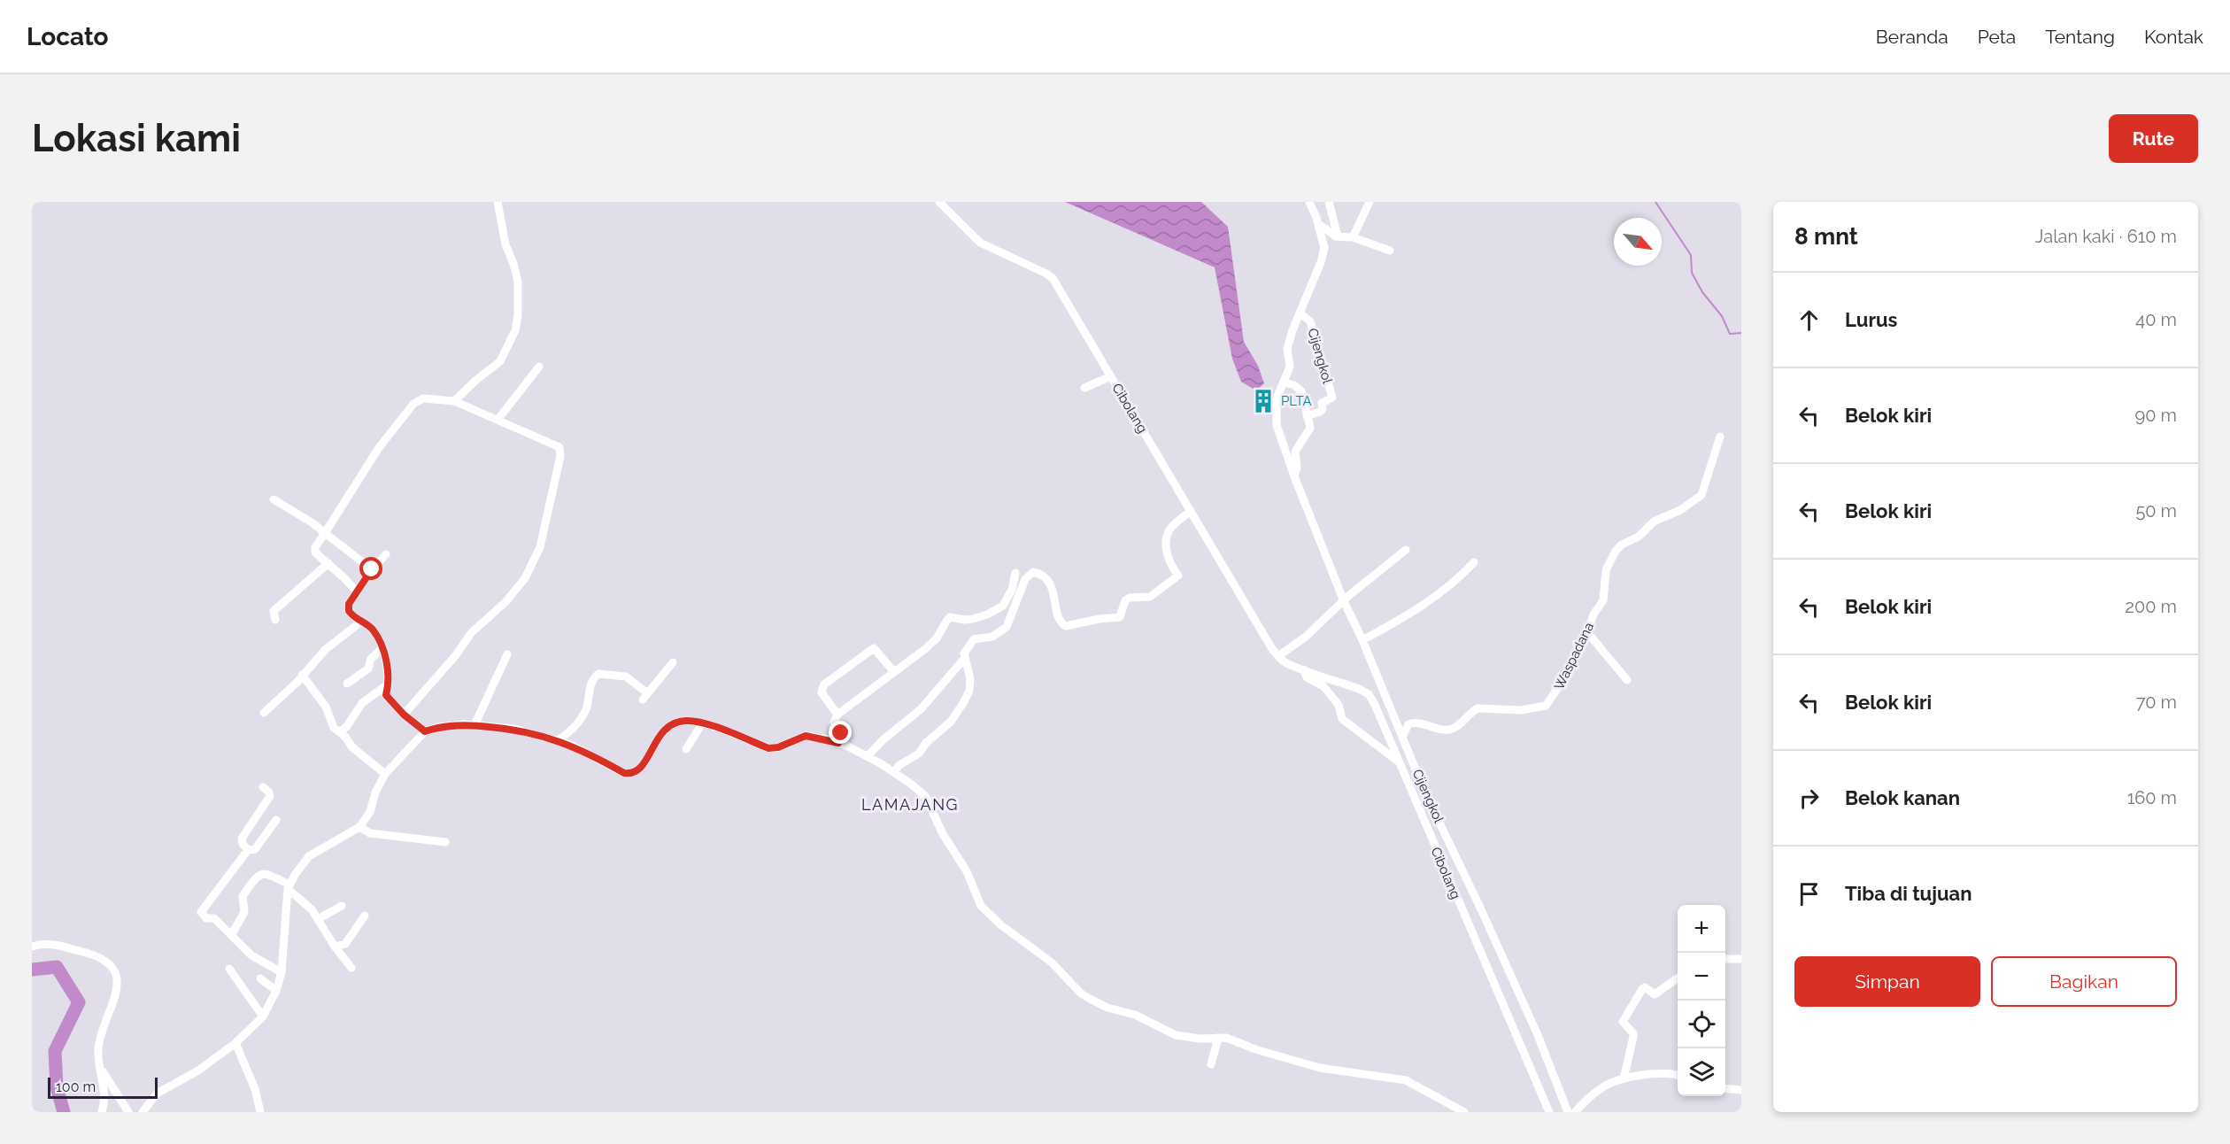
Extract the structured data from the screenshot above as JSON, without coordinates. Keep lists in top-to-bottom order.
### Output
{
  "streets": {
    "street": ["Cijengkol", "Cibolang", "Waspadana"]
  },
  "crossings": [
    ["Cijengkol", "Waspadana"]
  ],
  "districts": ["LAMAJANG"],
  "places": {
    "building": ["PLTA"]
  },
  "scale_bar": "100 m",
  "north": "bottom right",
  "page": {
    "header": "Locato",
    "nav": [
      "Beranda",
      "Peta",
      "Tentang",
      "Kontak"
    ],
    "buttons": [
      "Rute",
      ["Simpan", "Bagikan"]
    ],
    "title": "Lokasi kami",
    "heading": ["8 mnt", "Jalan kaki · 610 m"],
    "list": [
      ["Lurus", "40 m"],
      ["Belok kiri", "90 m"],
      ["Belok kiri", "50 m"],
      ["Belok kiri", "200 m"],
      ["Belok kiri", "70 m"],
      ["Belok kanan", "160 m"],
      "Tiba di tujuan"
    ],
    "map_buttons": ["+", "−"],
    "scale": "100 m"
  }
}
